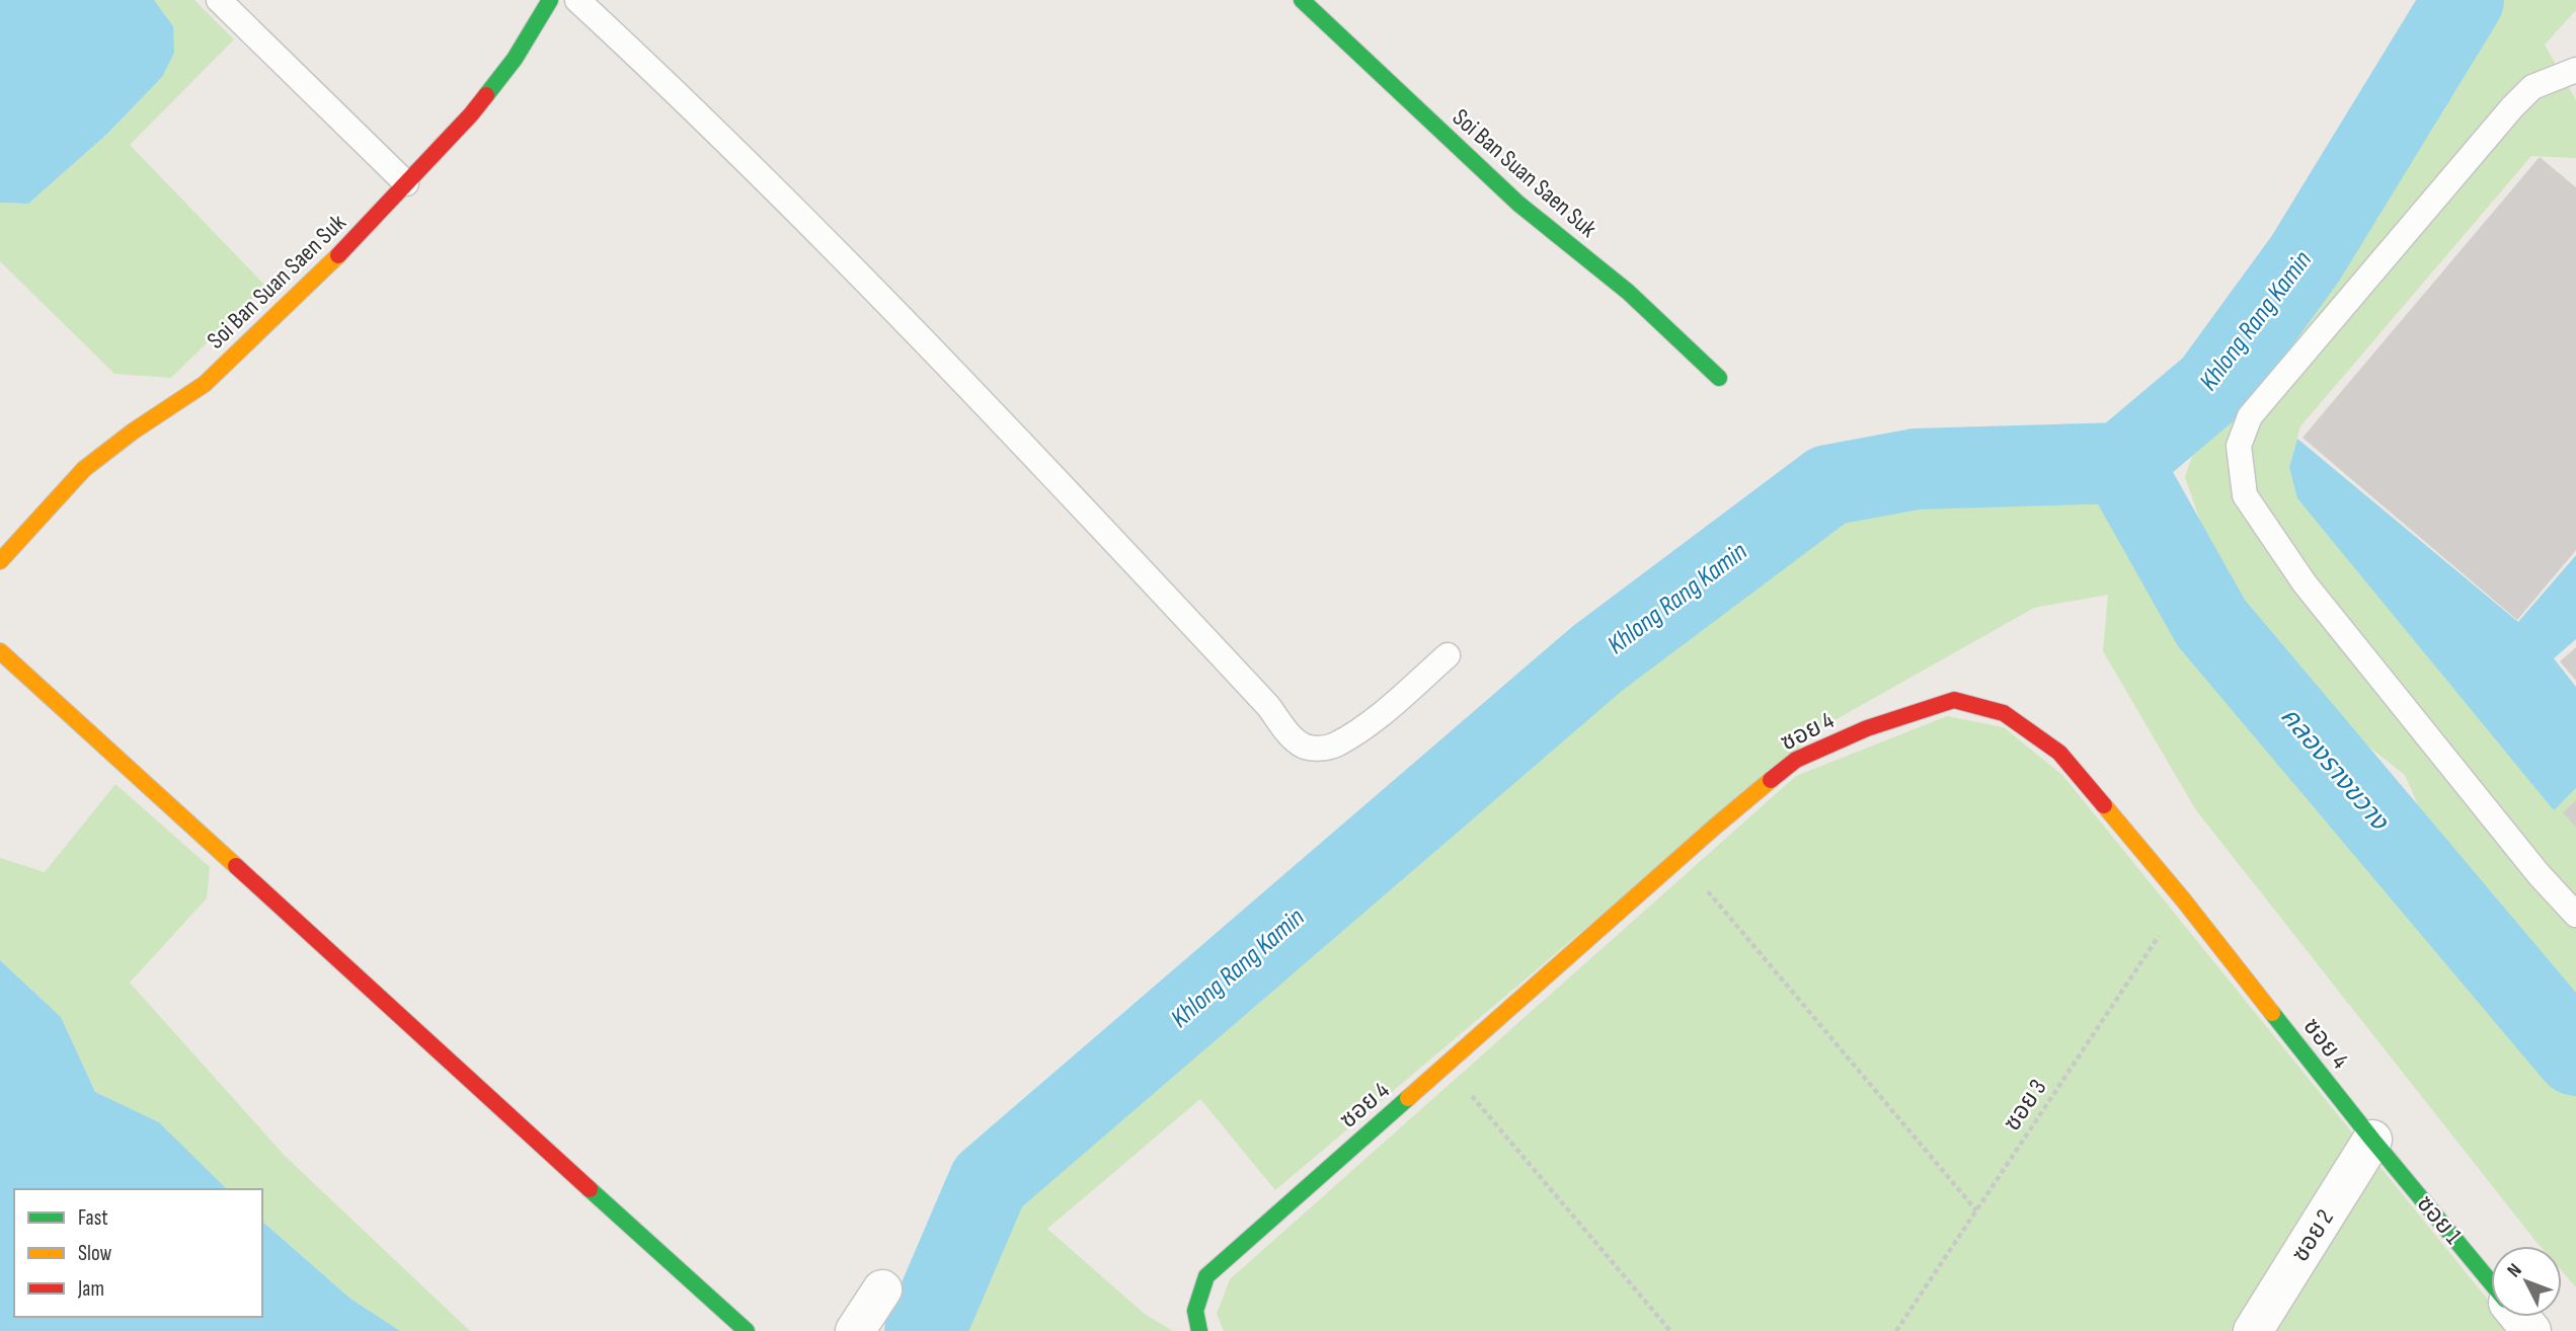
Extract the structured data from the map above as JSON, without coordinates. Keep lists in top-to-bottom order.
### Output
{
  "streets": {
    "street": [
      "Soi Ban Suan Saen Suk",
      "ซอย 4",
      "ซอย 1",
      "ซอย 2"
    ],
    "path": ["ซอย 3"]
  },
  "crossings": [
    ["ซอย 4", "ซอย 3"],
    ["ซอย 4", "ซอย 1"],
    ["ซอย 4", "ซอย 2"],
    ["ซอย 1", "ซอย 2"]
  ],
  "water": ["Khlong Rang Kamin", "คลองรางขวาง"],
  "legend": ["Fast", "Slow", "Jam"],
  "north": "top left"
}
